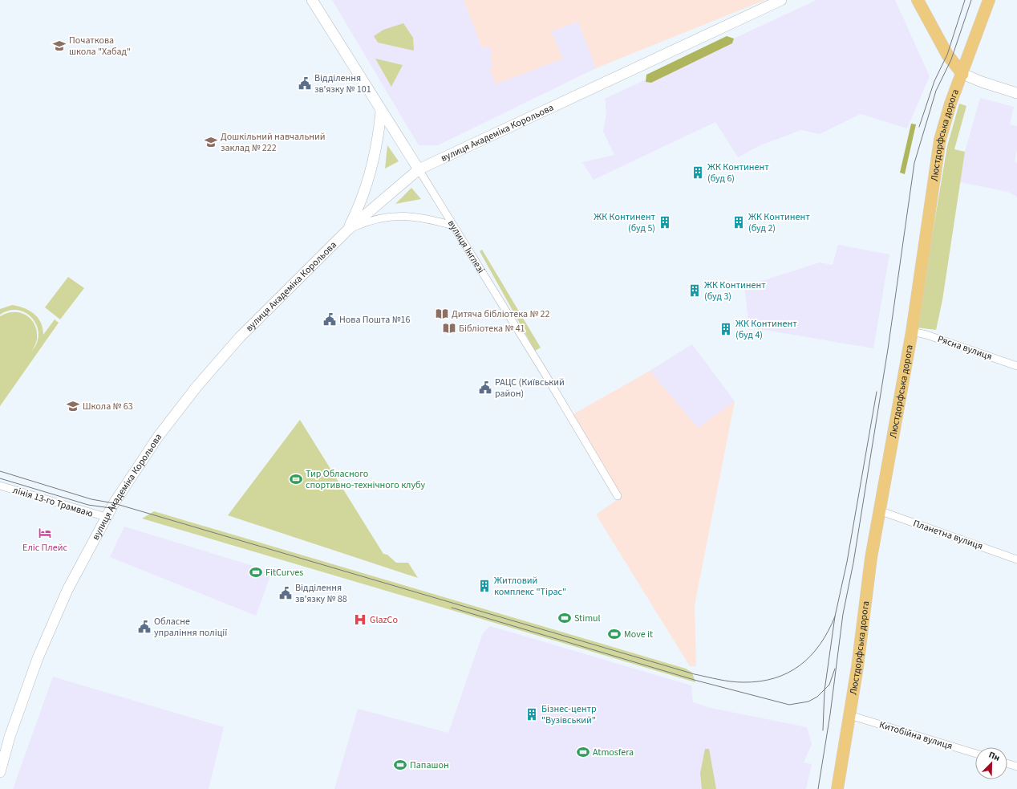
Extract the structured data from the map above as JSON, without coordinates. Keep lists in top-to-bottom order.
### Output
{
  "streets": {
    "main road": ["вулиця Академіка Корольова", "Люстдорфська дорога", "вулиця Інглезі"],
    "street": [
      "Рясна вулиця",
      "лінія 13-го Трамваю",
      "Планетна вулиця",
      "Китобійна вулиця"
    ]
  },
  "crossings": [
    ["вулиця Академіка Корольова", "вулиця Інглезі"],
    ["вулиця Академіка Корольова", "лінія 13-го Трамваю"],
    ["Люстдорфська дорога", "Рясна вулиця"],
    ["Люстдорфська дорога", "Планетна вулиця"],
    ["Люстдорфська дорога", "Китобійна вулиця"]
  ],
  "places": {
    "school or university": ["Початкова школа \"Хабад\"", "Дошкільний навчальний заклад № 222", "Школа № 63"],
    "public building": [
      "Відділення зв'язку № 101",
      "Нова Пошта №16",
      "РАЦС (Київський район)",
      "Відділення зв'язку № 88",
      "Обласне упраління поліції"
    ],
    "building": [
      "ЖК Континент (буд 6)",
      "ЖК Континент (буд 5)",
      "ЖК Континент (буд 2)",
      "ЖК Континент (буд 3)",
      "ЖК Континент (буд 4)",
      "Житловий комплекс \"Тірас\"",
      "Бізнес-центр \"Вузівський\""
    ],
    "library": ["Дитяча бібліотека № 22", "Бібліотека № 41"],
    "sports": [
      "Тир Обласного спортивно-технічного клубу",
      "FitCurves",
      "Stimul",
      "Move it",
      "Atmosfera",
      "Папашон"
    ],
    "hotel": ["Еліс Плейс"],
    "hospital": ["GlazCo"]
  },
  "north": "top right"
}
